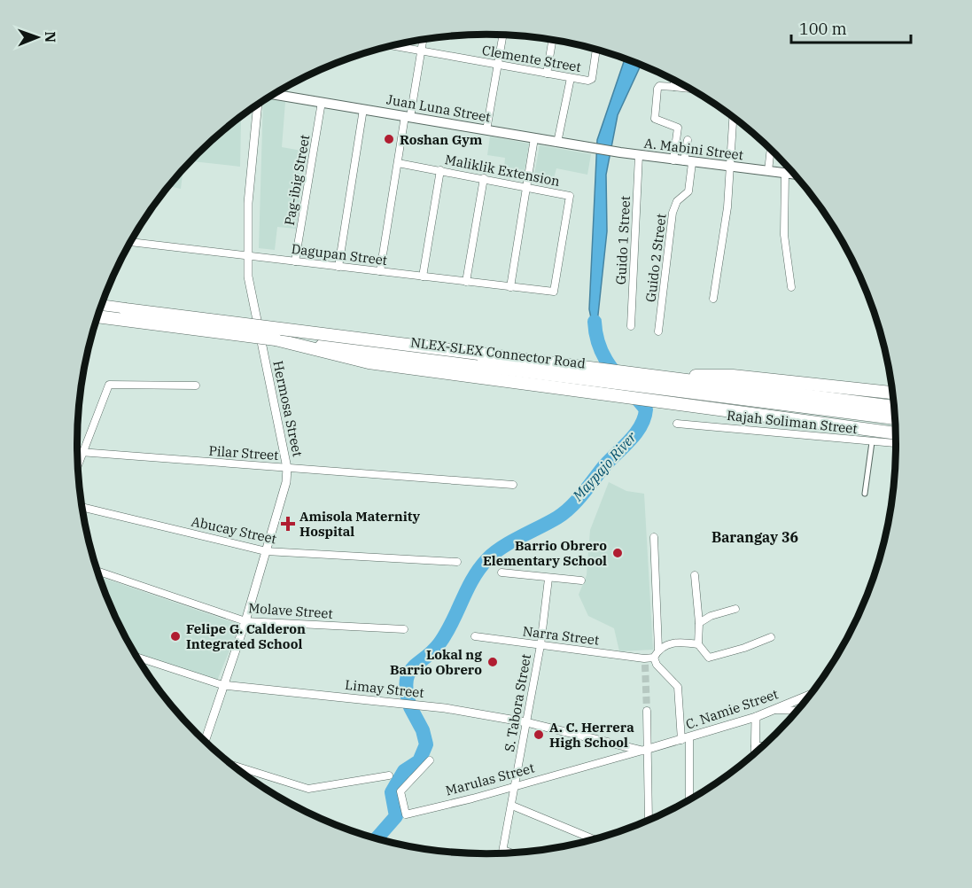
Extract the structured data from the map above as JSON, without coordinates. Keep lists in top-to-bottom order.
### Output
{
  "streets": {
    "highway": ["NLEX-SLEX Connector Road"],
    "main road": ["Juan Luna Street", "A. Mabini Street"],
    "street": [
      "Clemente Street",
      "Maliklik Extension",
      "Pag-ibig Street",
      "Guido 1 Street",
      "Dagupan Street",
      "Guido 2 Street",
      "Hermosa Street",
      "Rajah Soliman Street",
      "Pilar Street",
      "Abucay Street",
      "Molave Street",
      "Narra Street",
      "Limay Street",
      "S. Tabora Street",
      "C. Namie Street",
      "Marulas Street"
    ]
  },
  "crossings": [
    ["Juan Luna Street", "A. Mabini Street"],
    ["Juan Luna Street", "Pag-ibig Street"],
    ["A. Mabini Street", "Guido 1 Street"],
    ["A. Mabini Street", "Guido 2 Street"],
    ["Maliklik Extension", "Dagupan Street"],
    ["Pag-ibig Street", "Dagupan Street"],
    ["Dagupan Street", "Hermosa Street"],
    ["Hermosa Street", "Pilar Street"],
    ["Hermosa Street", "Abucay Street"],
    ["Hermosa Street", "Molave Street"],
    ["Hermosa Street", "Limay Street"],
    ["Narra Street", "S. Tabora Street"],
    ["Limay Street", "S. Tabora Street"],
    ["Limay Street", "C. Namie Street"],
    ["Limay Street", "Marulas Street"],
    ["S. Tabora Street", "Marulas Street"],
    ["C. Namie Street", "Marulas Street"]
  ],
  "districts": ["Barangay 36"],
  "water": ["Maypajo River"],
  "places": {
    "other": [
      "Roshan Gym",
      "Barrio Obrero Elementary School",
      "Felipe G. Calderon Integrated School",
      "Lokal ng Barrio Obrero",
      "A. C. Herrera High School"
    ],
    "health": ["Amisola Maternity Hospital"]
  },
  "scale_bar": "100 m",
  "north": "right"
}
